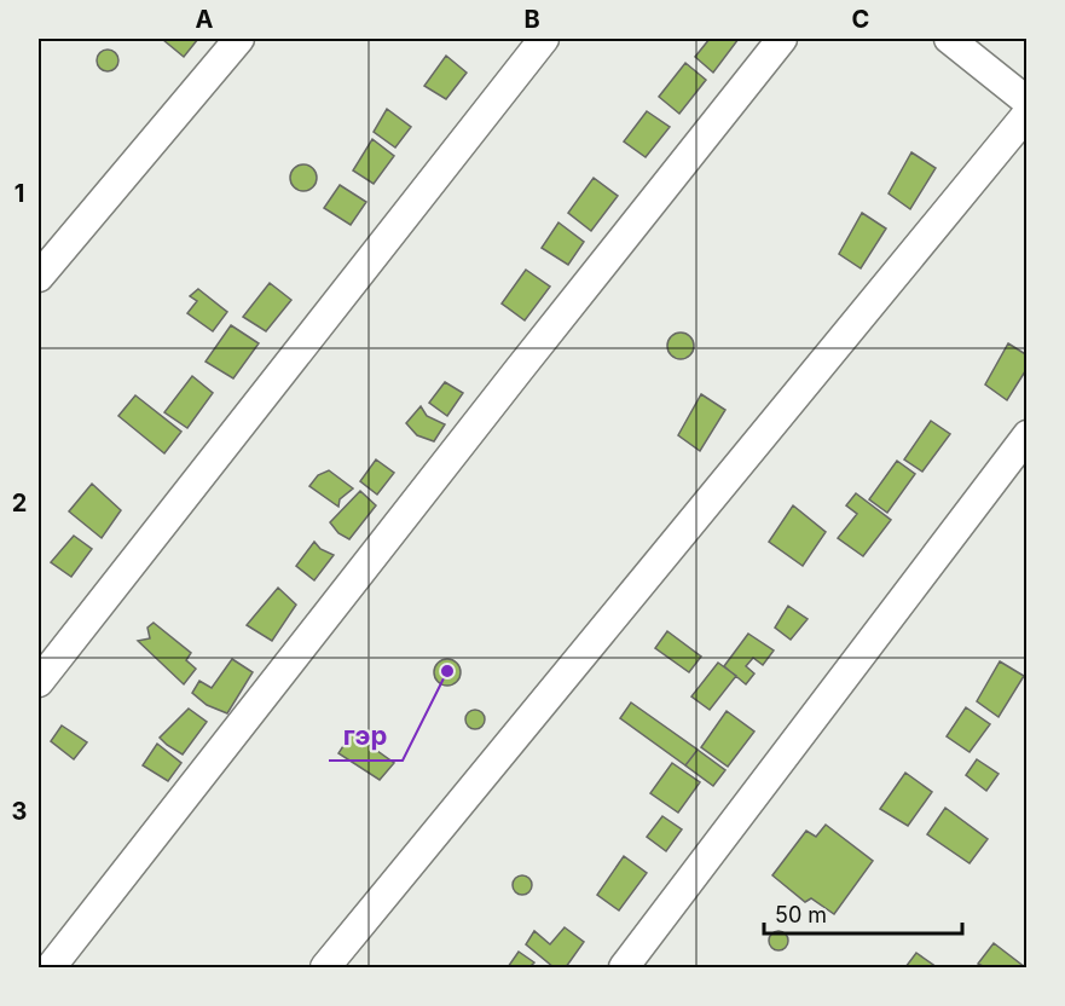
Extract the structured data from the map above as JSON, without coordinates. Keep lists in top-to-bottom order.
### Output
{
  "places": ["гэр"],
  "scale_bar": "50 m",
  "grid": {
    "columns": ["A", "B", "C"],
    "rows": ["1", "2", "3"]
  }
}
